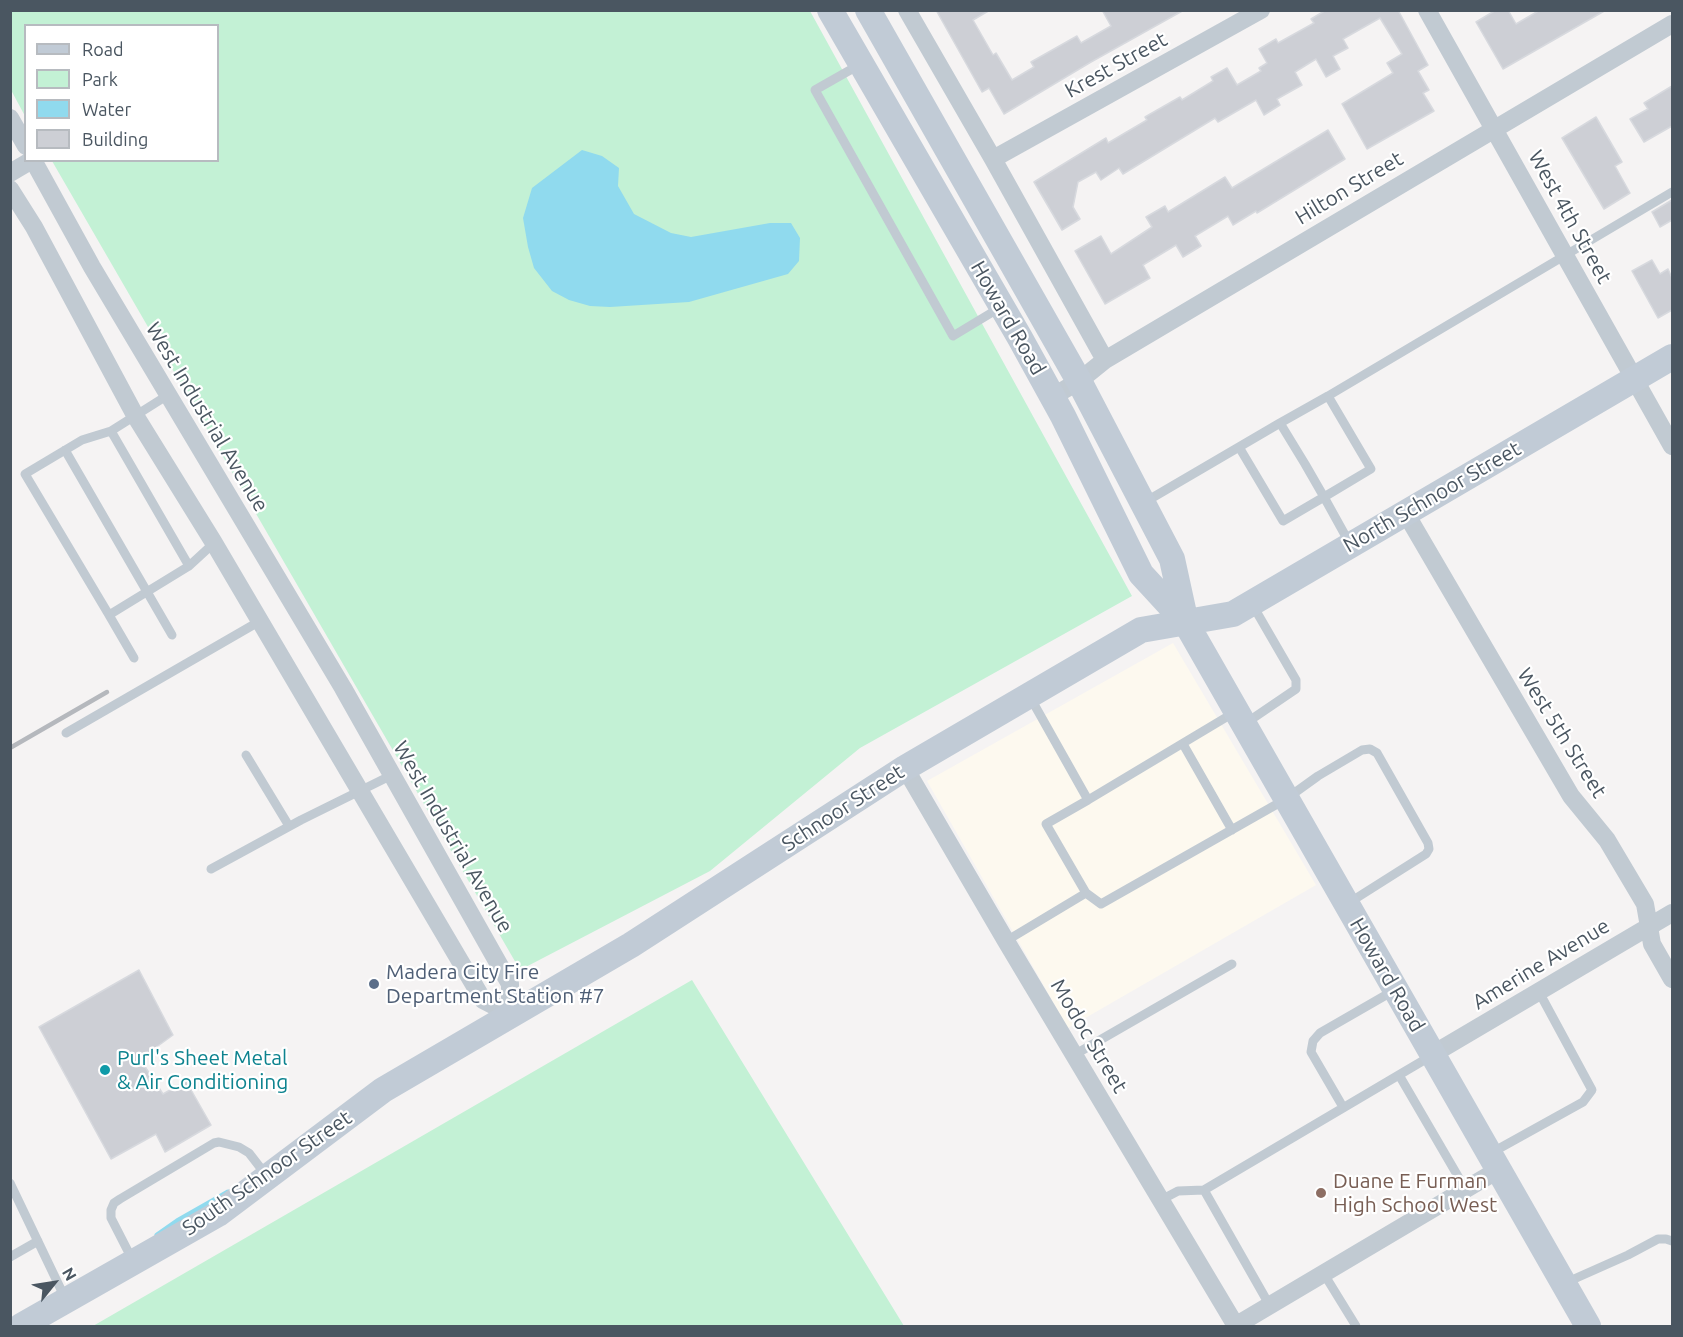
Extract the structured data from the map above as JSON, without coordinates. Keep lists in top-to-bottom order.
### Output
{
  "streets": {
    "main road": [
      "Howard Road",
      "North Schnoor Street",
      "Schnoor Street",
      "South Schnoor Street"
    ],
    "street": [
      "Krest Street",
      "Hilton Street",
      "West 4th Street",
      "West Industrial Avenue",
      "West 5th Street",
      "Amerine Avenue",
      "Modoc Street"
    ]
  },
  "crossings": [
    ["Hilton Street", "West 4th Street"],
    ["Hilton Street", "Howard Road"],
    ["West 4th Street", "North Schnoor Street"],
    ["Howard Road", "North Schnoor Street"],
    ["Howard Road", "Schnoor Street"],
    ["Howard Road", "Amerine Avenue"],
    ["West Industrial Avenue", "Schnoor Street"],
    ["West Industrial Avenue", "South Schnoor Street"],
    ["North Schnoor Street", "West 5th Street"],
    ["North Schnoor Street", "Schnoor Street"],
    ["West 5th Street", "Amerine Avenue"],
    ["Schnoor Street", "Modoc Street"],
    ["Schnoor Street", "South Schnoor Street"]
  ],
  "places": ["Madera City Fire Department Station #7", "Purl's Sheet Metal & Air Conditioning", "Duane E Furman High School West"],
  "legend": [
    "Road",
    "Park",
    "Water",
    "Building"
  ],
  "north": "top right"
}
